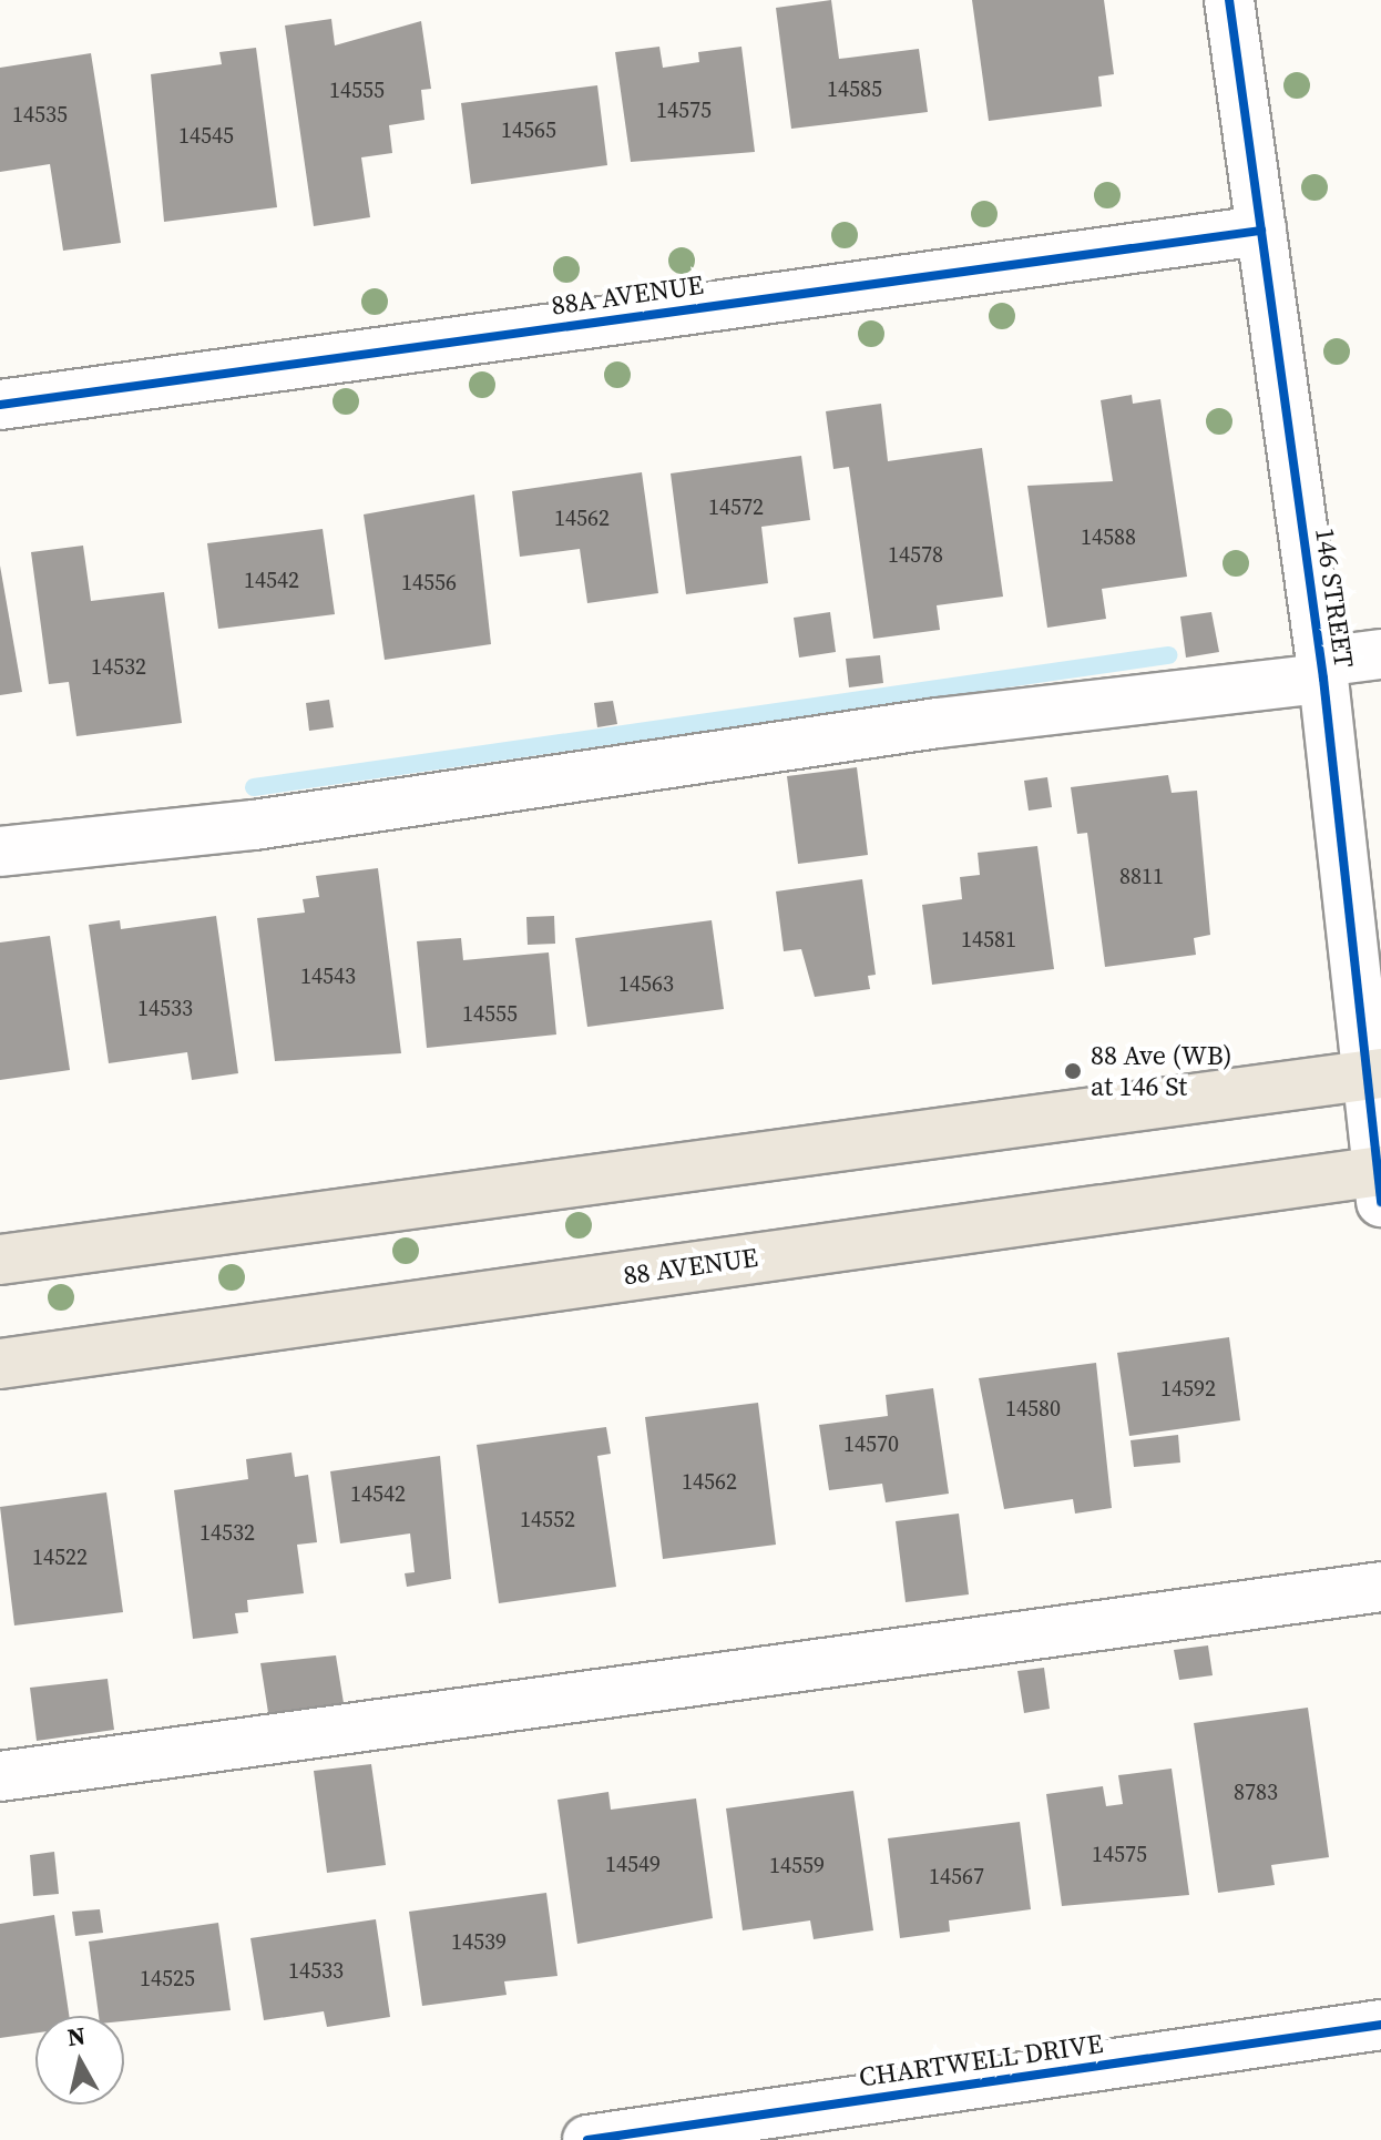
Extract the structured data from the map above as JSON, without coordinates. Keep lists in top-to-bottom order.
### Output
{
  "streets": {
    "main road": ["88 AVENUE"],
    "street": ["88A AVENUE", "146 STREET", "CHARTWELL DRIVE"]
  },
  "crossings": [
    ["88A AVENUE", "146 STREET"],
    ["146 STREET", "88 AVENUE"]
  ],
  "places": ["88 Ave (WB) at 146 St"],
  "house_numbers": [
    "14585",
    "14555",
    "14575",
    "14535",
    "14565",
    "14545",
    "14572",
    "14562",
    "14588",
    "14578",
    "14542",
    "14556",
    "14532",
    "8811",
    "14581",
    "14543",
    "14563",
    "14533",
    "14555",
    "14592",
    "14580",
    "14570",
    "14562",
    "14542",
    "14552",
    "14532",
    "14522",
    "8783",
    "14575",
    "14549",
    "14559",
    "14567",
    "14539",
    "14533",
    "14525"
  ],
  "north": "top"
}
